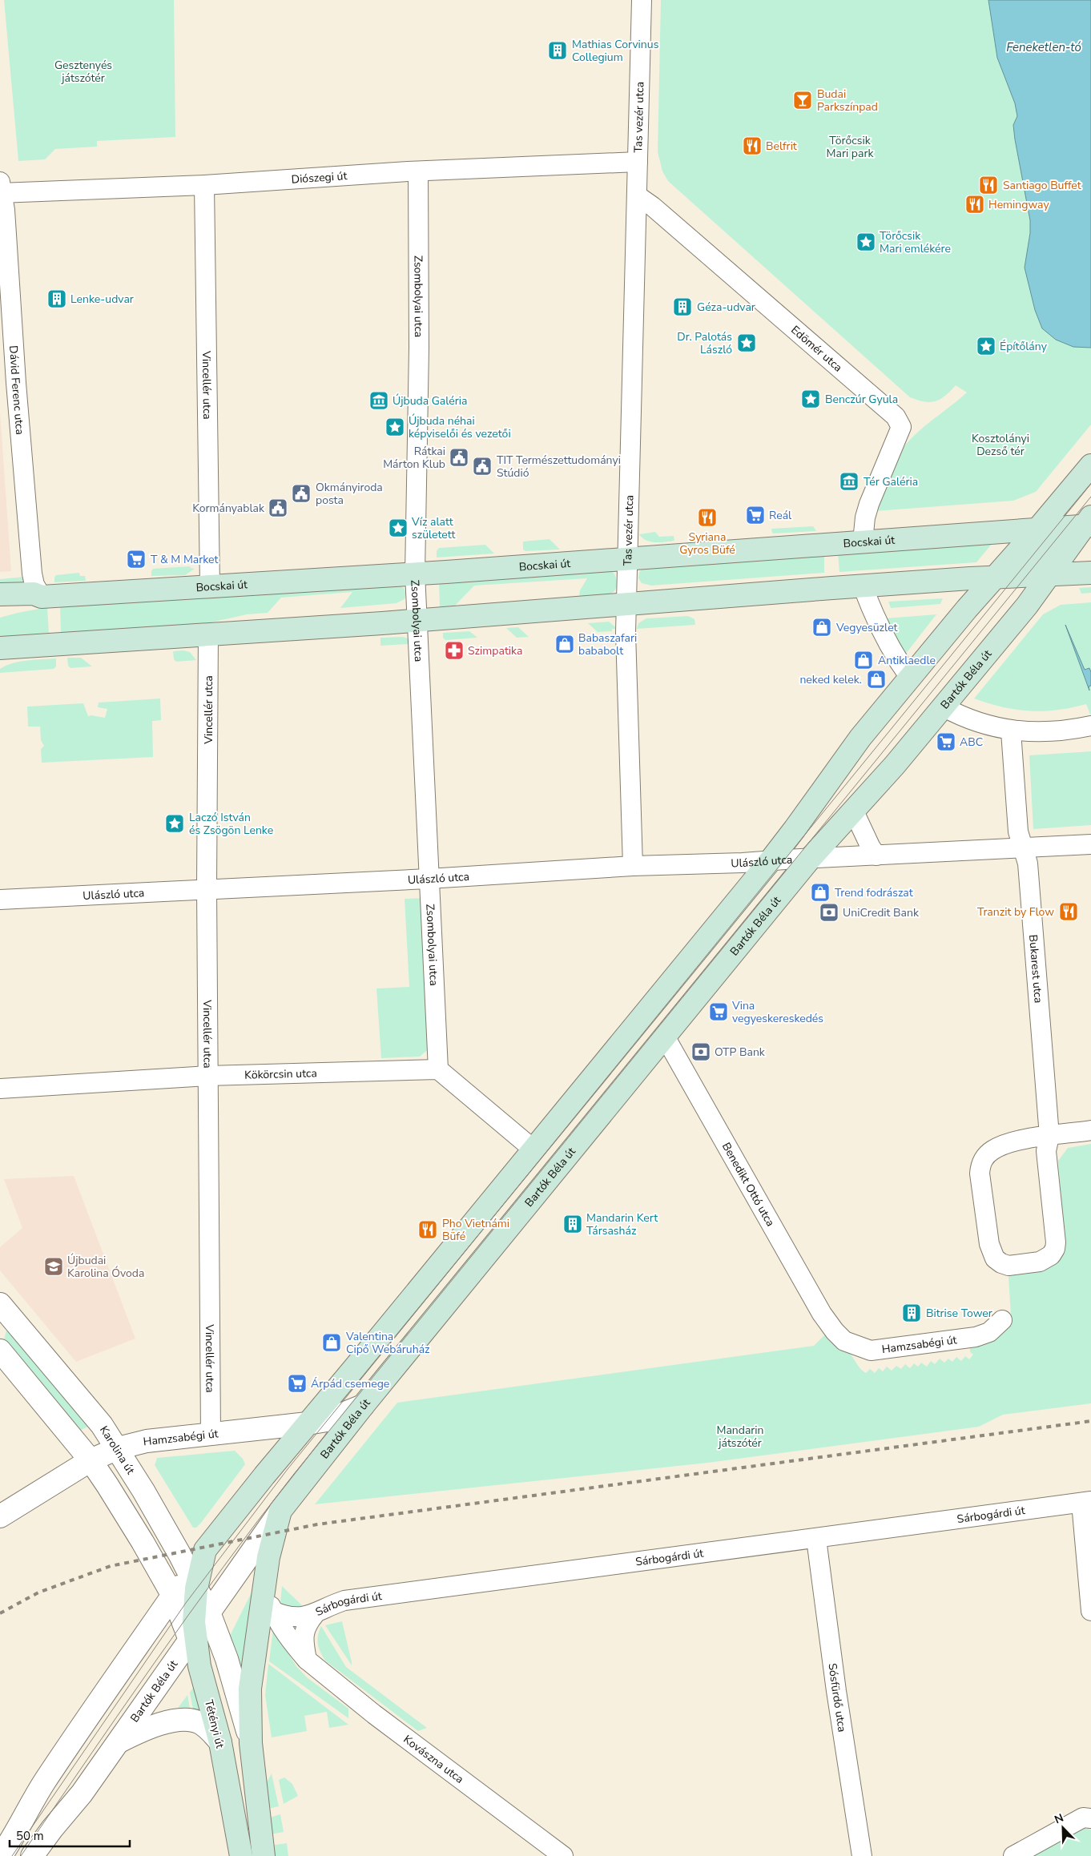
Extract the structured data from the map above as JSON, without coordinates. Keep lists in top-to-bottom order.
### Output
{
  "streets": {
    "main road": ["Bocskai út", "Bartók Béla út", "Tétényi út"],
    "street": [
      "Tas vezér utca",
      "Diószegi út",
      "Zsombolyai utca",
      "Edömér utca",
      "Vincellér utca",
      "Dávid Ferenc utca",
      "Ulászló utca",
      "Bukarest utca",
      "Kökörcsin utca",
      "Benedikt Ottó utca",
      "Hamzsabégi út",
      "Karolina út",
      "Sárbogárdi út",
      "Sósfürdő utca",
      "Kovászna utca"
    ]
  },
  "crossings": [
    ["Tas vezér utca", "Diószegi út"],
    ["Tas vezér utca", "Edömér utca"],
    ["Tas vezér utca", "Bocskai út"],
    ["Tas vezér utca", "Ulászló utca"],
    ["Diószegi út", "Zsombolyai utca"],
    ["Diószegi út", "Vincellér utca"],
    ["Diószegi út", "Dávid Ferenc utca"],
    ["Zsombolyai utca", "Bocskai út"],
    ["Zsombolyai utca", "Ulászló utca"],
    ["Zsombolyai utca", "Kökörcsin utca"],
    ["Edömér utca", "Bocskai út"],
    ["Vincellér utca", "Bocskai út"],
    ["Vincellér utca", "Ulászló utca"],
    ["Vincellér utca", "Kökörcsin utca"],
    ["Vincellér utca", "Hamzsabégi út"],
    ["Dávid Ferenc utca", "Bocskai út"],
    ["Bocskai út", "Bartók Béla út"],
    ["Bartók Béla út", "Ulászló utca"],
    ["Bartók Béla út", "Benedikt Ottó utca"],
    ["Bartók Béla út", "Hamzsabégi út"],
    ["Bartók Béla út", "Karolina út"],
    ["Bartók Béla út", "Tétényi út"],
    ["Ulászló utca", "Bukarest utca"],
    ["Benedikt Ottó utca", "Hamzsabégi út"],
    ["Hamzsabégi út", "Karolina út"],
    ["Karolina út", "Tétényi út"],
    ["Sárbogárdi út", "Sósfürdő utca"],
    ["Sárbogárdi út", "Kovászna utca"]
  ],
  "water": ["Feneketlen-tó"],
  "parks": [
    "Gesztenyés játszótér",
    "Törőcsik Mari park",
    "Kosztolányi Dezső tér",
    "Mandarin játszótér"
  ],
  "places": {
    "building": [
      "Mathias Corvinus Collegium",
      "Lenke-udvar",
      "Géza-udvar",
      "Mandarin Kert Társasház",
      "Bitrise Tower"
    ],
    "bar": ["Budai Parkszínpad"],
    "restaurant": [
      "Belfrit",
      "Santiago Buffet",
      "Hemingway",
      "Syriana Gyros Büfé",
      "Tranzit by Flow",
      "Pho Vietnámi Büfé"
    ],
    "place": [
      "Törőcsik Mari emlékére",
      "Dr. Palotás László",
      "Építőlány",
      "Benczúr Gyula",
      "Újbuda néhai képviselői és vezetői",
      "Víz alatt született",
      "Laczó István és Zsögön Lenke"
    ],
    "museum": ["Újbuda Galéria", "Tér Galéria"],
    "public building": [
      "Rátkai Márton Klub",
      "TIT Természettudományi Stúdió",
      "Okmányiroda posta",
      "Kormányablak"
    ],
    "supermarket": [
      "Reál",
      "T & M Market",
      "ABC",
      "Vina vegyeskereskedés",
      "Árpád csemege"
    ],
    "shop": [
      "Vegyesüzlet",
      "Babaszafari bababolt",
      "Antiklaedle",
      "neked kelek.",
      "Trend fodrászat",
      "Valentina Cipő Webáruház"
    ],
    "pharmacy": ["Szimpatika"],
    "bank": ["UniCredit Bank", "OTP Bank"],
    "school or university": ["Újbudai Karolina Óvoda"]
  },
  "scale_bar": "50 m",
  "north": "top left"
}
